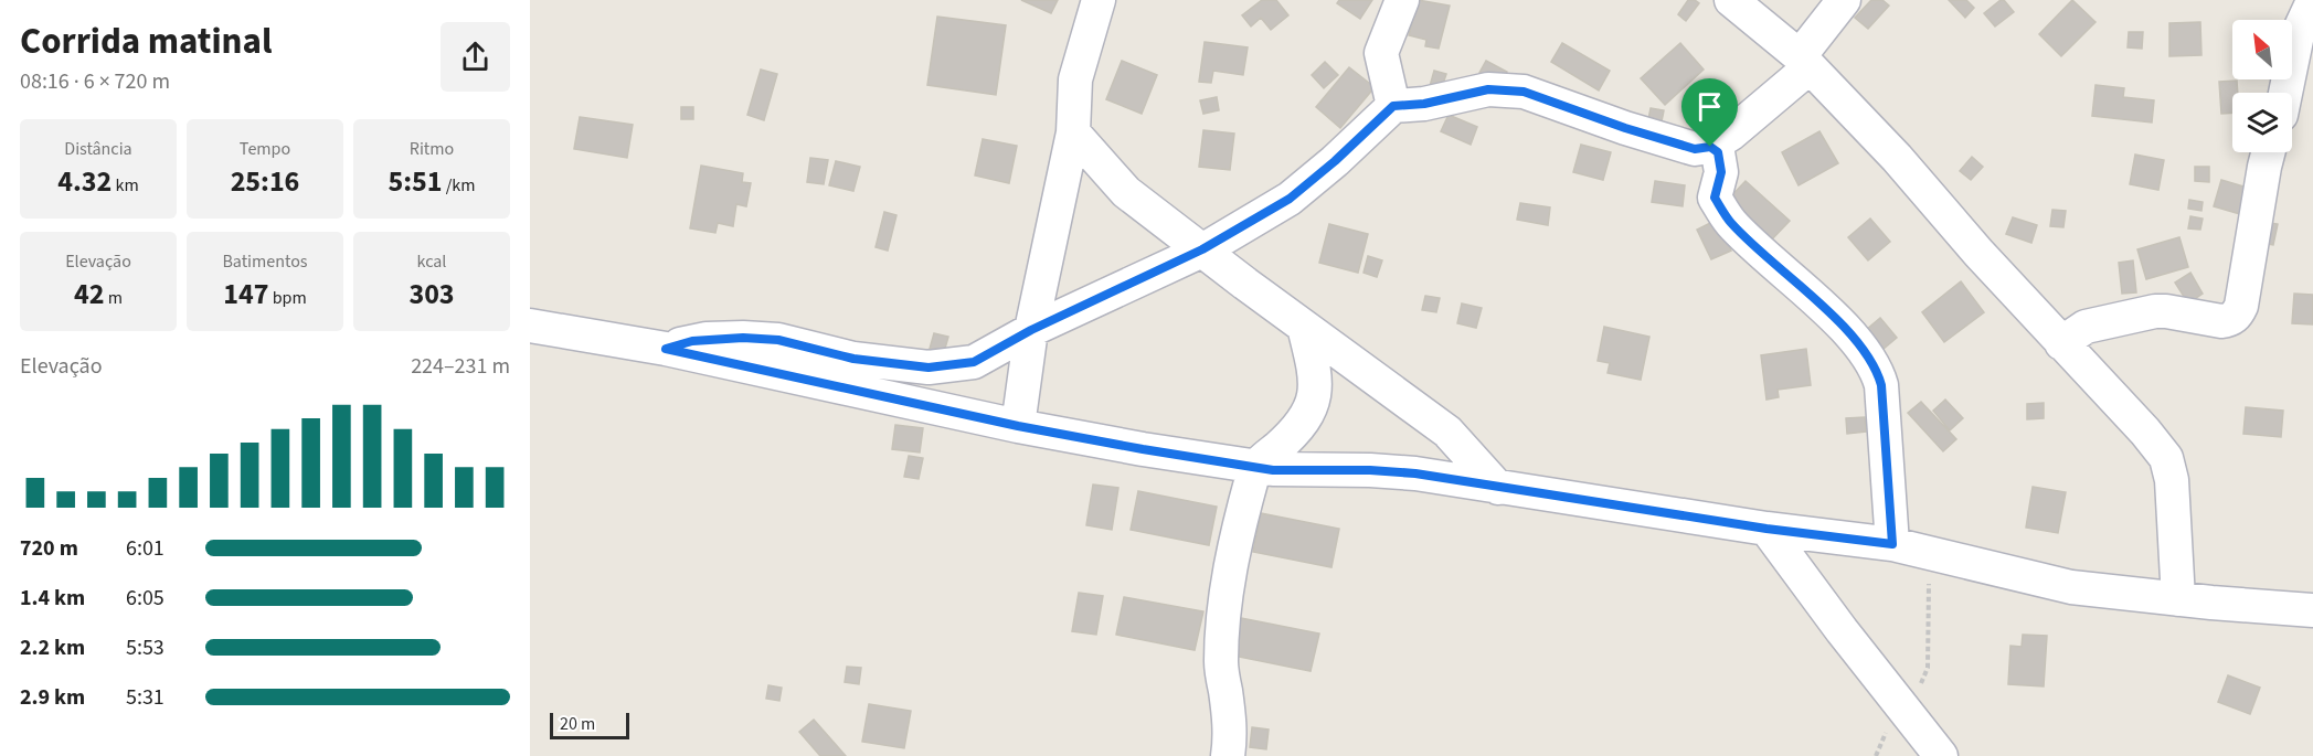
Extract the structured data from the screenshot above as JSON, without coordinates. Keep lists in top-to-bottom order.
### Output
{
  "scale_bar": "20 m",
  "north": "top left",
  "page": {
    "heading": ["Corrida matinal", "08:16 · 6 × 720 m"],
    "stats": [
      ["Distância", "4.32 km"],
      ["Tempo", "25:16"],
      ["Ritmo", "5:51 /km"],
      ["Elevação", "42 m"],
      ["Batimentos", "147 bpm"],
      ["kcal", "303"]
    ],
    "chart": ["Elevação", "224–231 m"],
    "list": [
      {
        "name": "720 m",
        "note": "6:01"
      },
      {
        "name": "1.4 km",
        "note": "6:05"
      },
      {
        "name": "2.2 km",
        "note": "5:53"
      },
      {
        "name": "2.9 km",
        "note": "5:31"
      }
    ],
    "scale": "20 m"
  }
}
